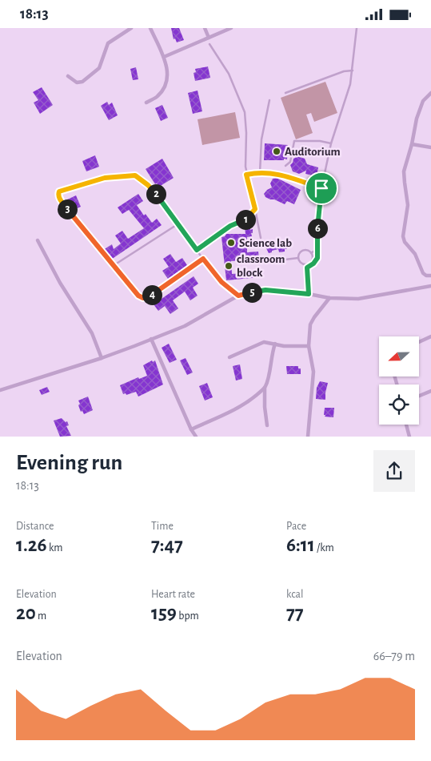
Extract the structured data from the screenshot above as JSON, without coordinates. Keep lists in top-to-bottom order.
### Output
{
  "places": ["Auditorium", "Science lab", "classroom block"],
  "north": "left",
  "page": {
    "status": "18:13",
    "pins": [
      "2",
      "3",
      "1",
      "6",
      "5",
      "4"
    ],
    "heading": ["Evening run", "18:13"],
    "stats": [
      ["Distance", "1.26 km"],
      ["Time", "7:47"],
      ["Pace", "6:11 /km"],
      ["Elevation", "20 m"],
      ["Heart rate", "159 bpm"],
      ["kcal", "77"]
    ],
    "chart": ["Elevation", "66–79 m"]
  }
}
